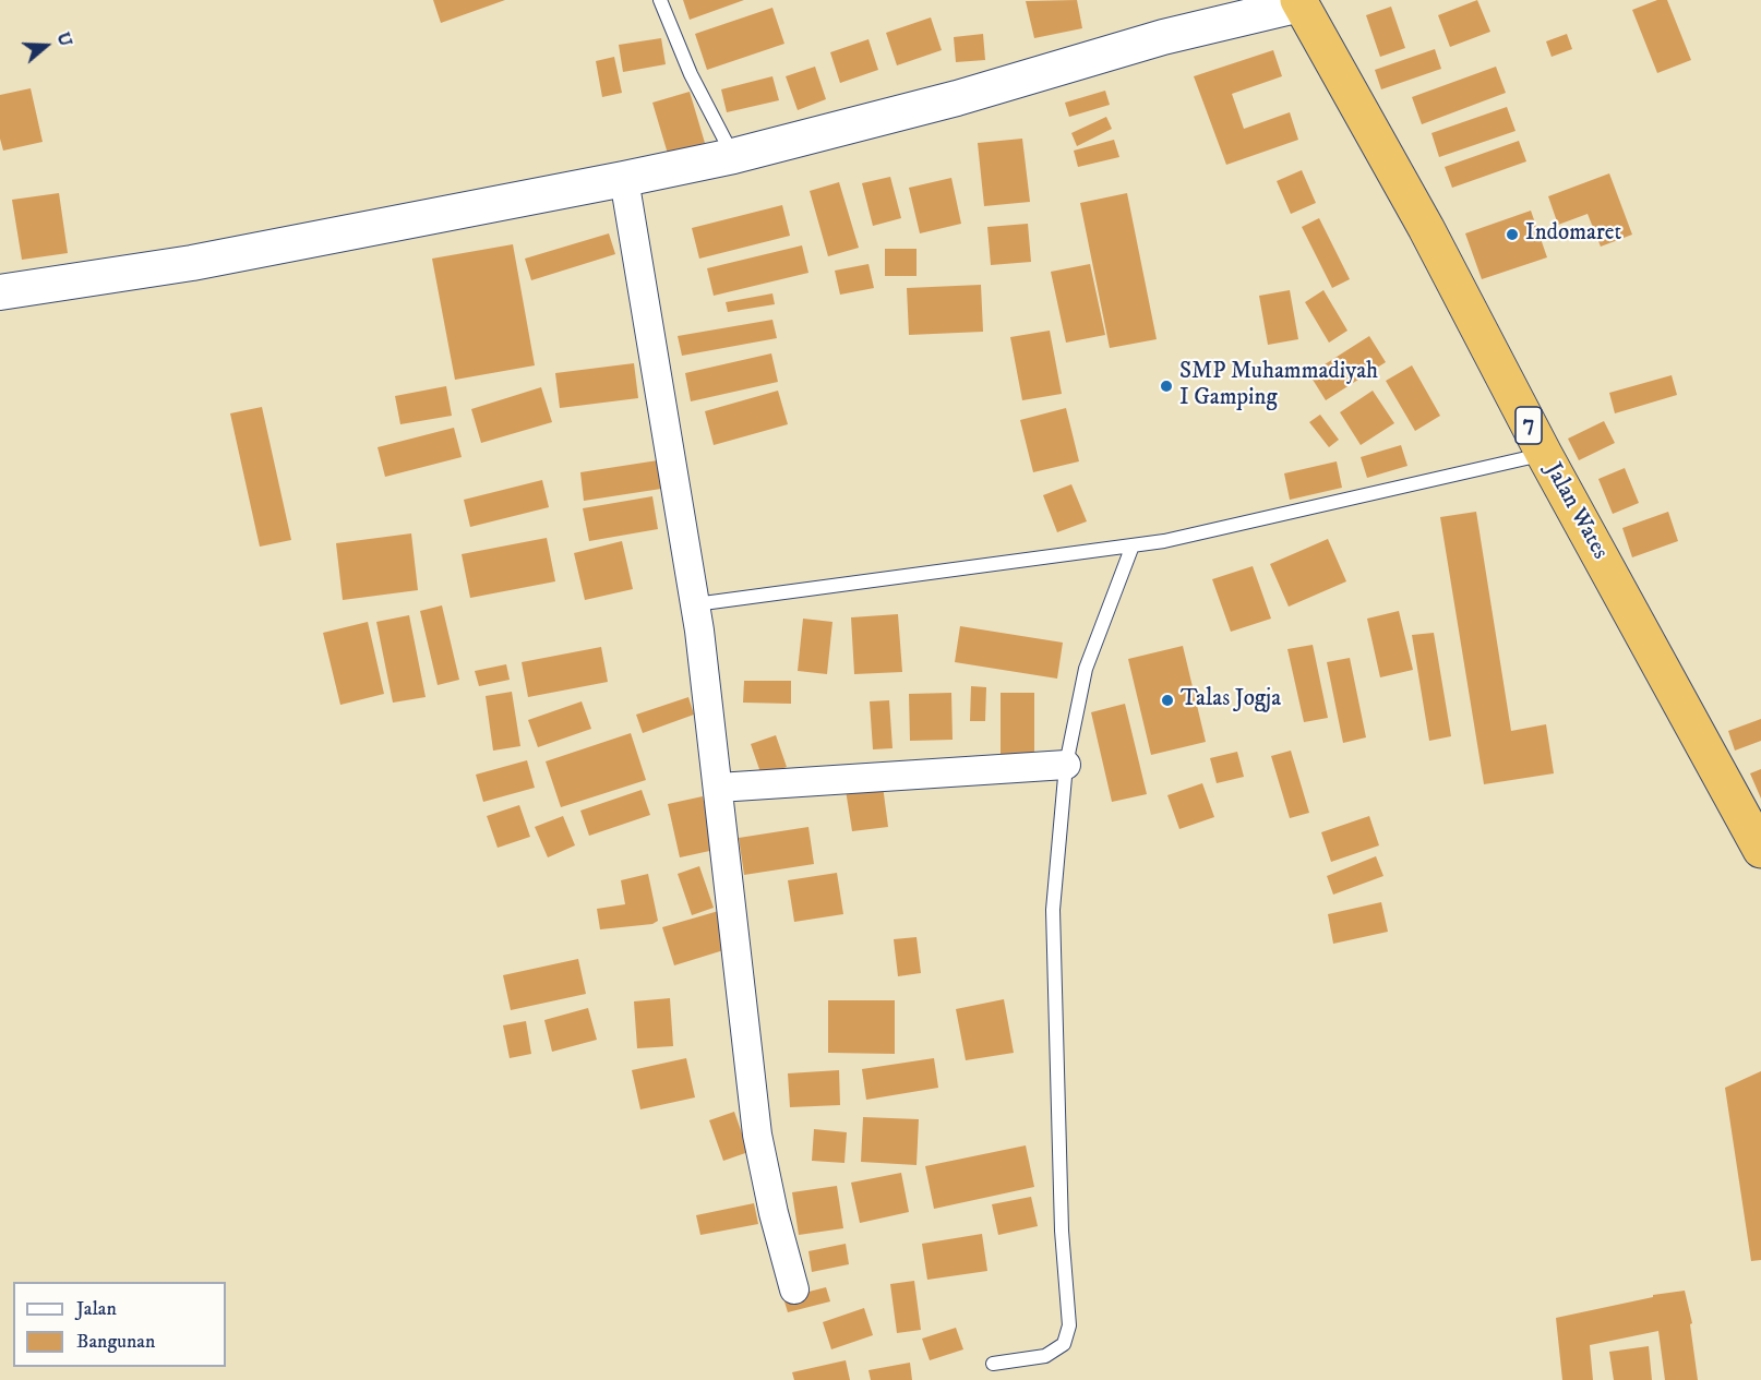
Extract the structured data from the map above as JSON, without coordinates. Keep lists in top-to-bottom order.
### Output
{
  "streets": {
    "highway": ["7", "Jalan Wates"]
  },
  "places": ["Indomaret", "SMP Muhammadiyah I Gamping", "Talas Jogja"],
  "legend": ["Jalan", "Bangunan"],
  "north": "right"
}
